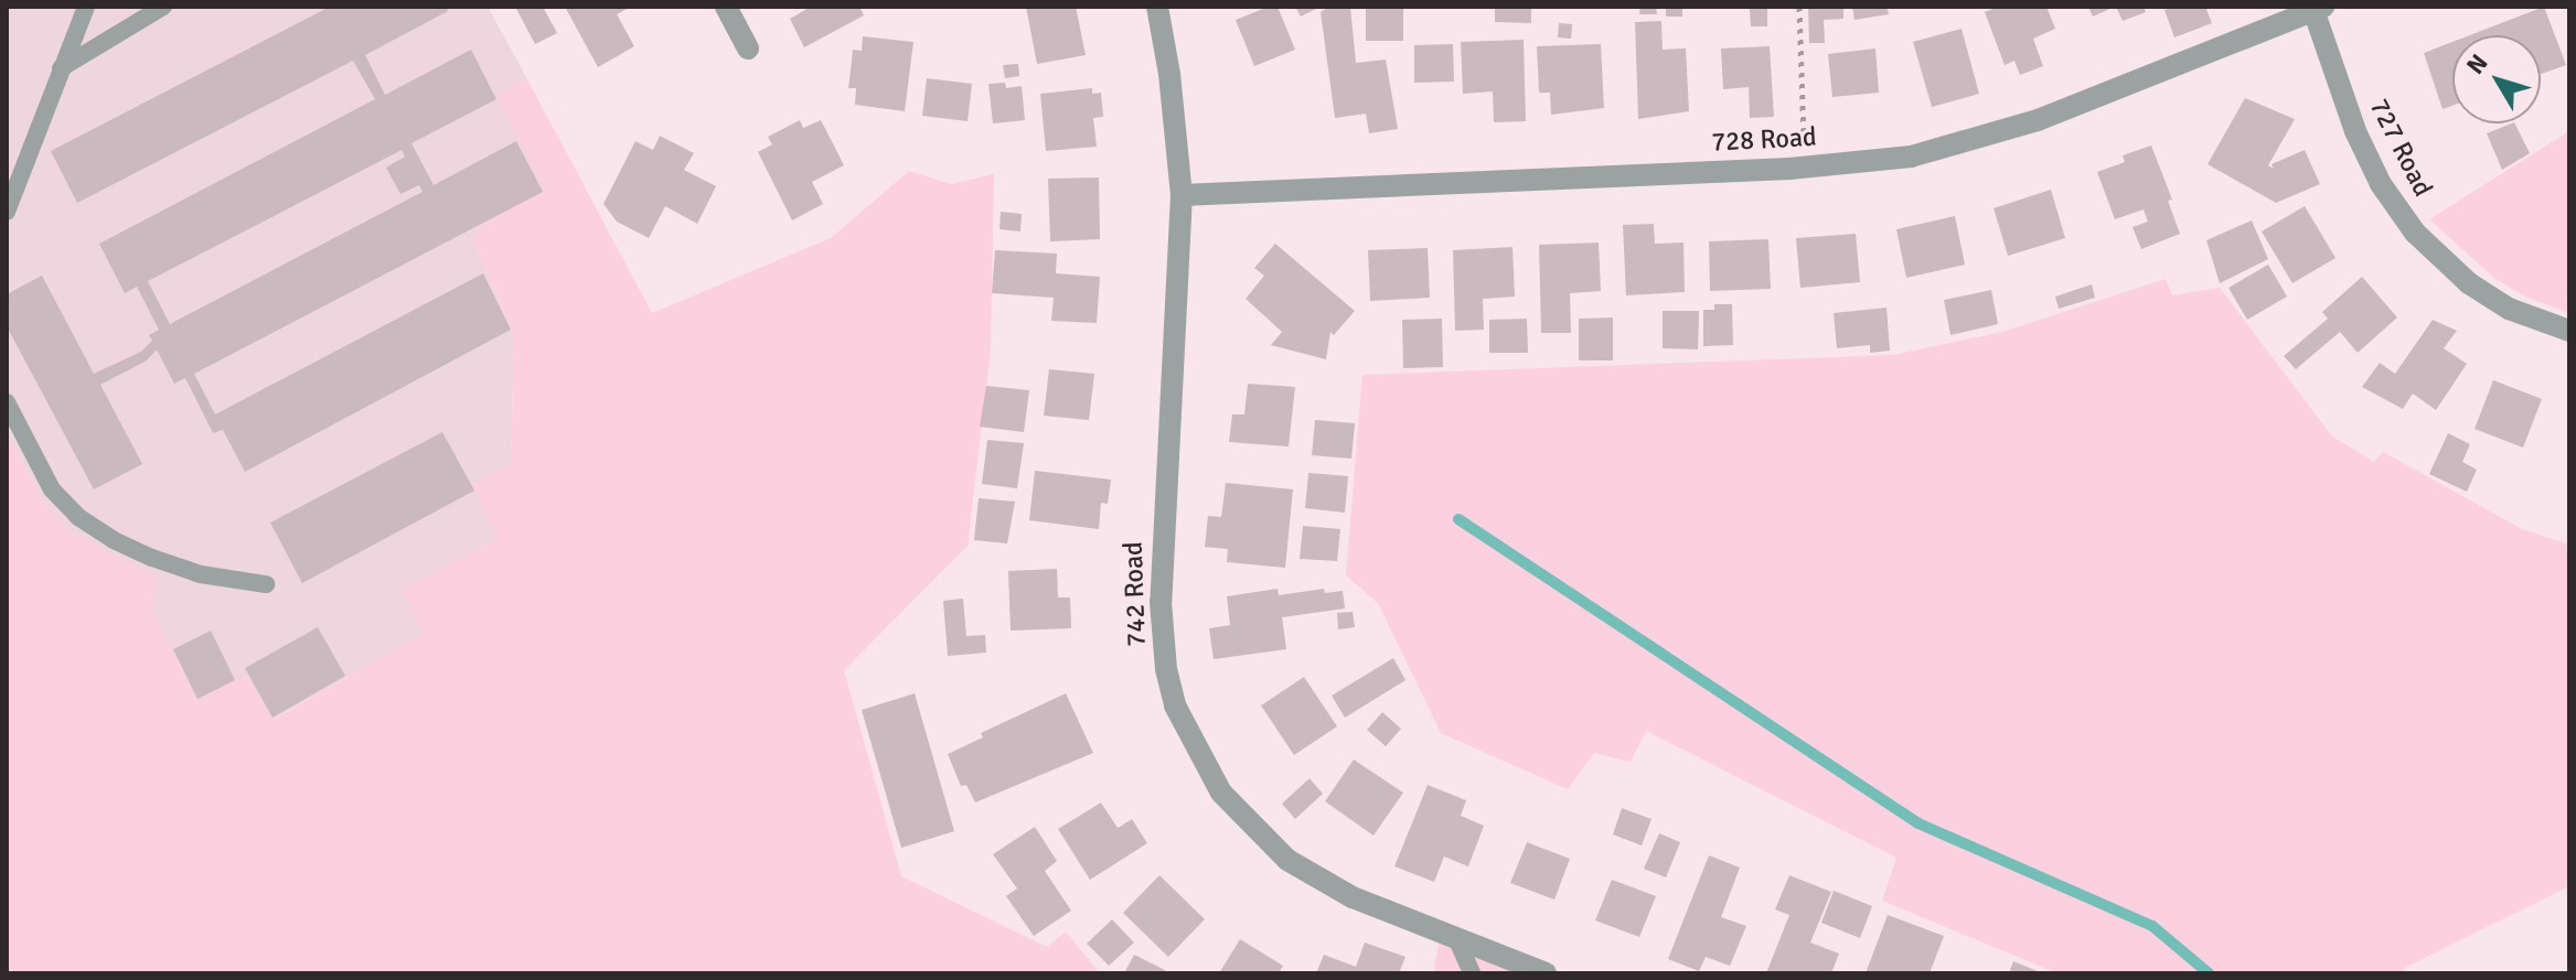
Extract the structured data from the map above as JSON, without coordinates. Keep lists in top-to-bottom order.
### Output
{
  "streets": {
    "street": ["728 Road", "727 Road", "742 Road"]
  },
  "crossings": [
    ["728 Road", "727 Road"],
    ["728 Road", "742 Road"]
  ],
  "north": "top left"
}
